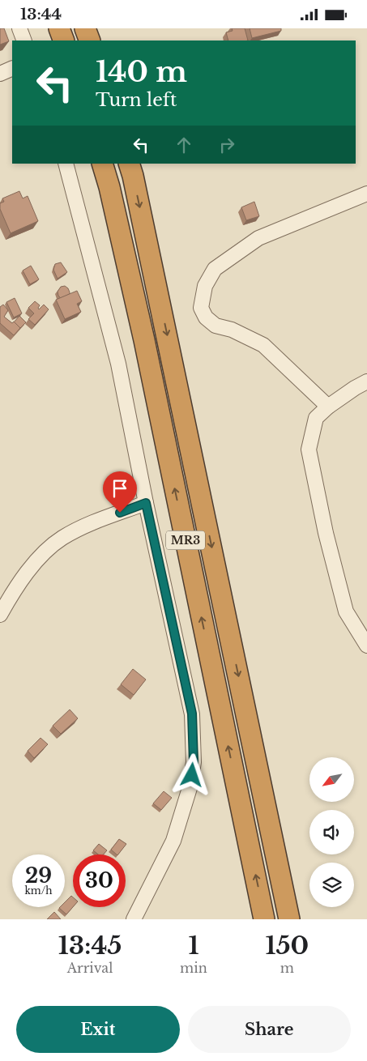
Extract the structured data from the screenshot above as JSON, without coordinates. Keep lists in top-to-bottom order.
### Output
{
  "streets": {
    "highway": ["MR3"]
  },
  "north": "bottom left",
  "page": {
    "status": "13:44",
    "turn": ["140 m", "Turn left"],
    "speed": "29 km/h",
    "limit": "30",
    "eta": [
      "13:45",
      "Arrival",
      "1",
      "min",
      "150",
      "m"
    ],
    "buttons": ["Exit", "Share"]
  }
}
